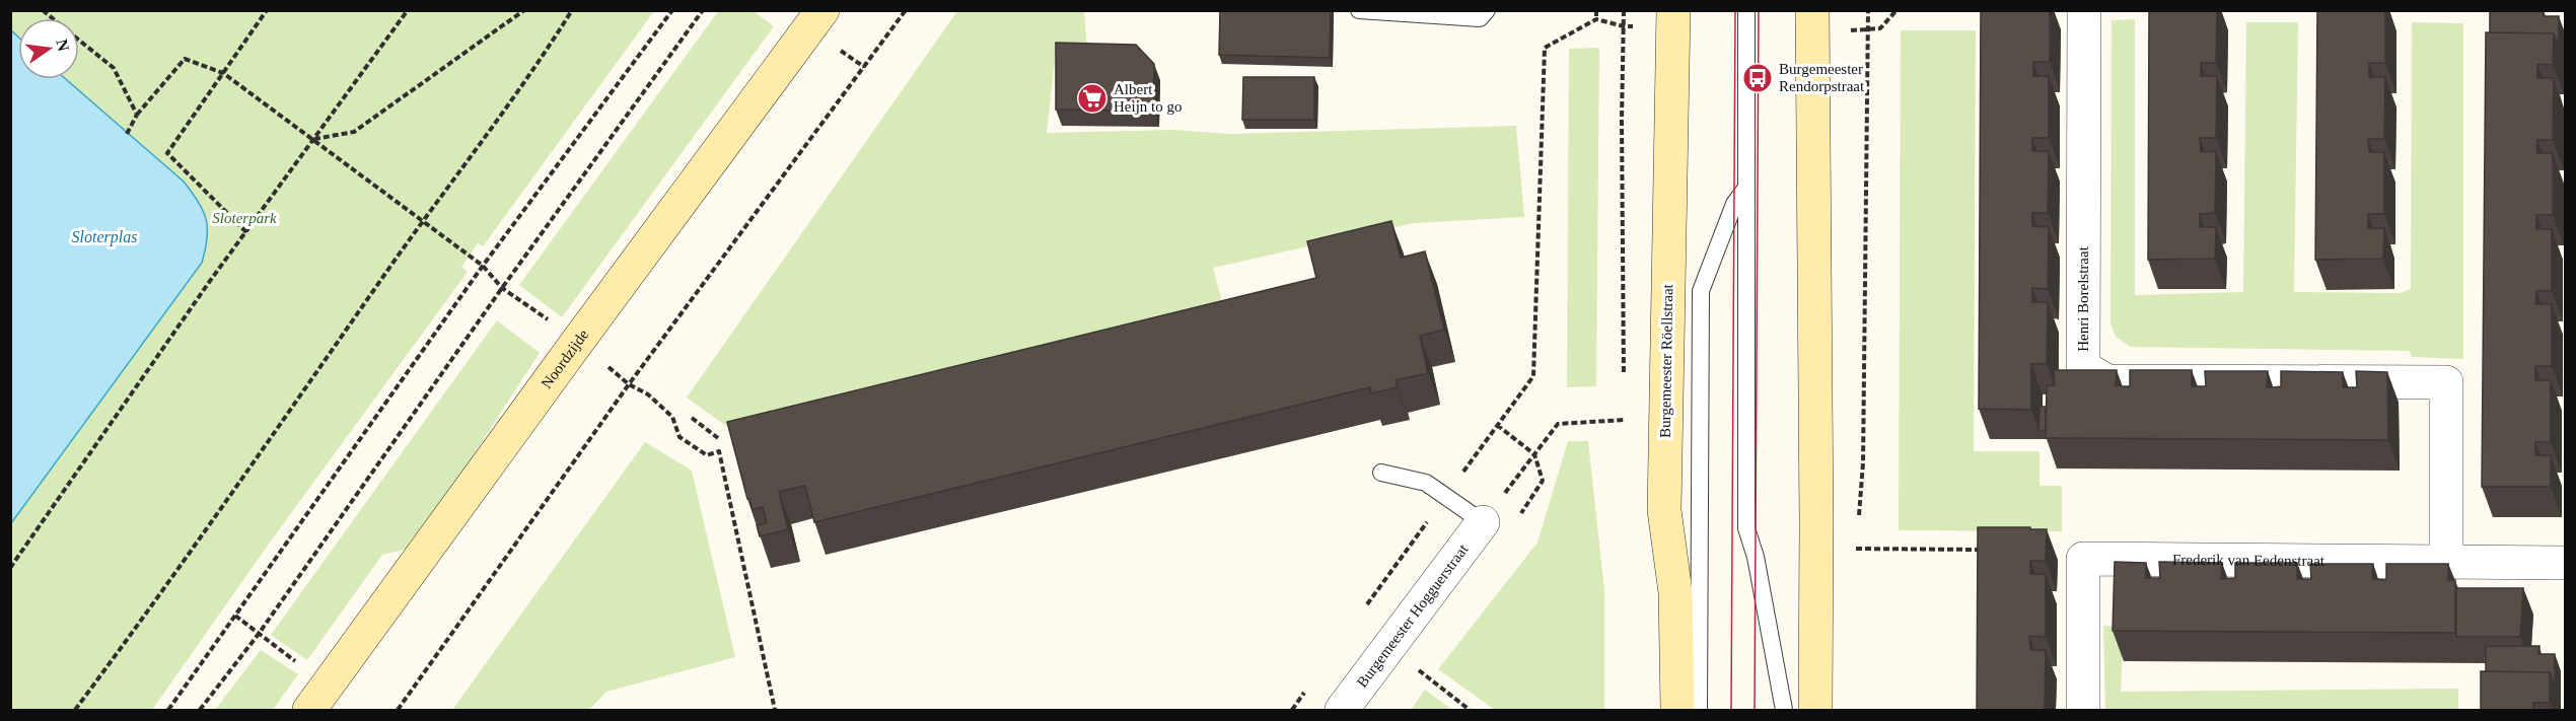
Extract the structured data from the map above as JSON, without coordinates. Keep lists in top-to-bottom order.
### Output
{
  "streets": {
    "main road": ["Noordzijde", "Burgemeester Röellstraat"],
    "street": ["Henri Borelstraat", "Frederik van Eedenstraat", "Burgemeester Hogguerstraat"]
  },
  "crossings": [
    ["Henri Borelstraat", "Frederik van Eedenstraat"]
  ],
  "water": ["Sloterplas"],
  "parks": ["Sloterpark"],
  "places": {
    "bus stop": ["Burgemeester Rendorpstraat"],
    "supermarket": ["Albert Heijn to go"]
  },
  "north": "right"
}
